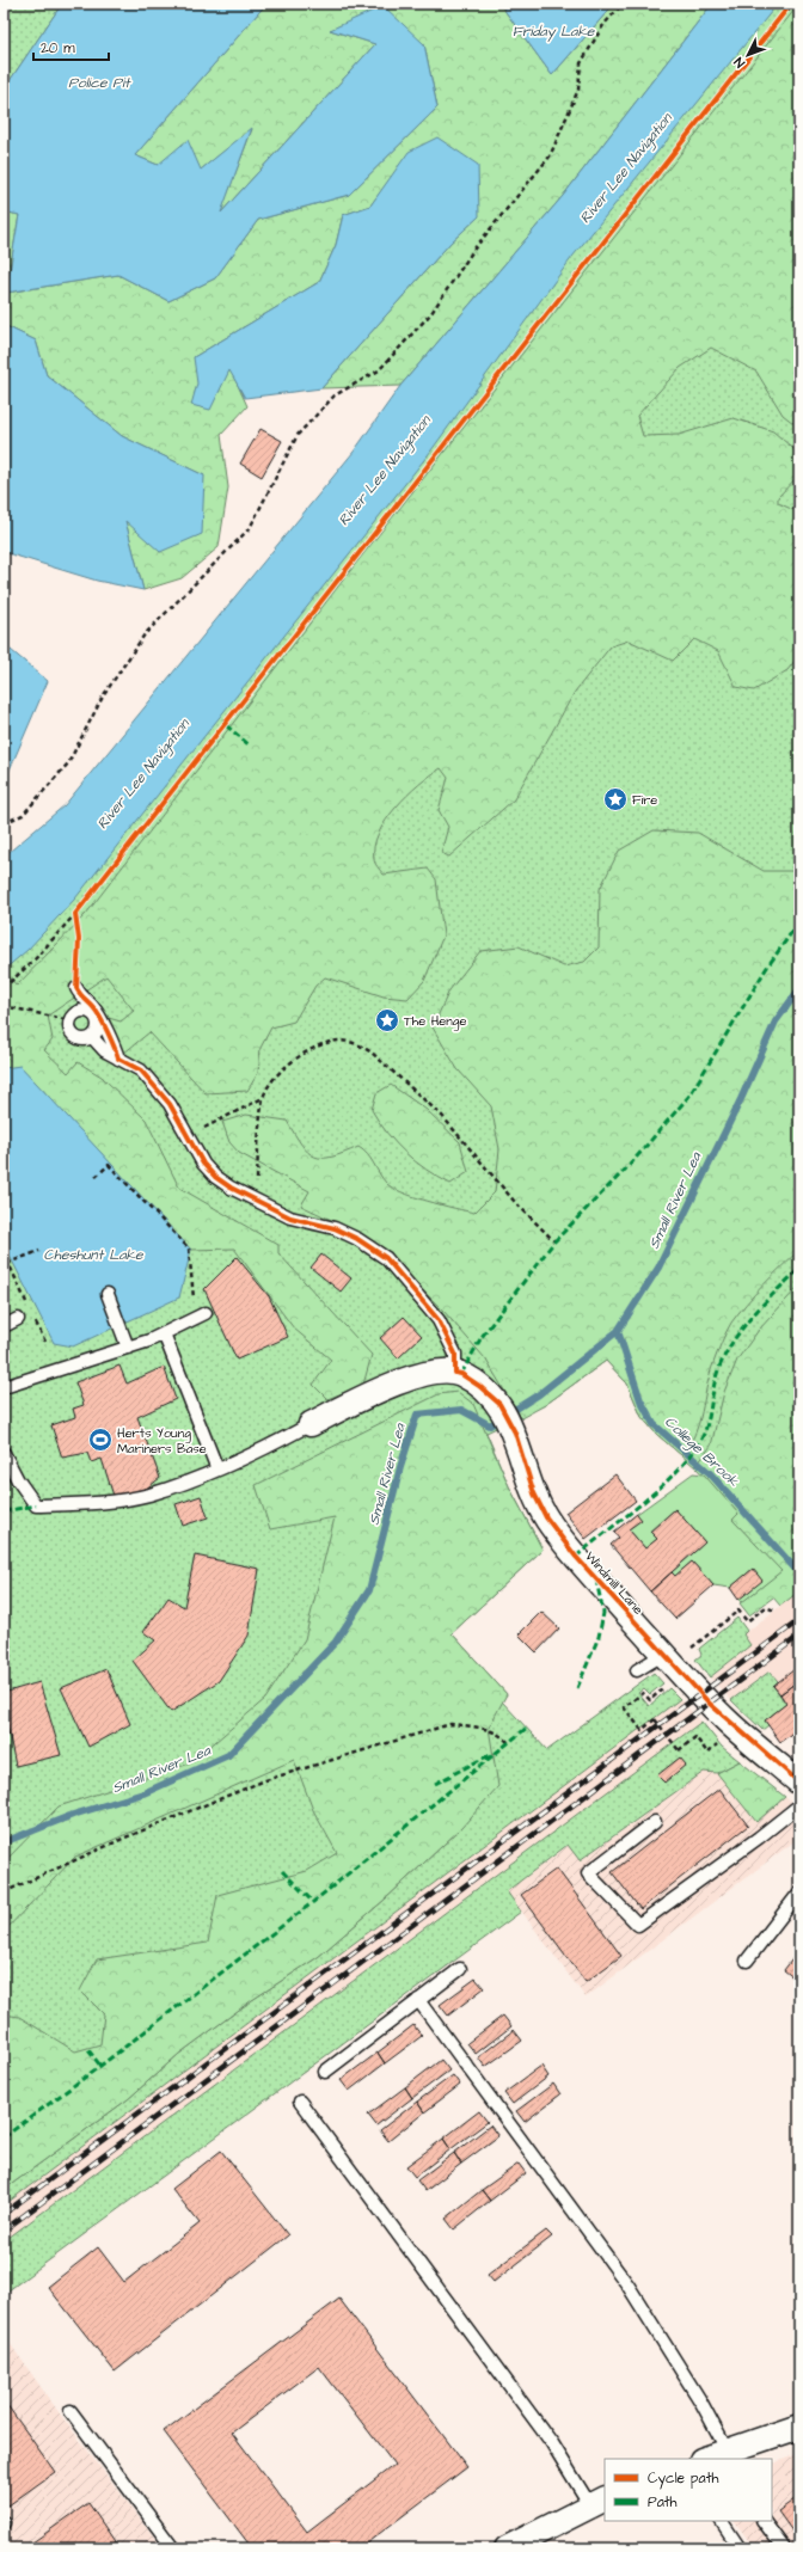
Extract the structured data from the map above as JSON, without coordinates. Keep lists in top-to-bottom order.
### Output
{
  "streets": {
    "street": ["Windmill Lane"]
  },
  "water": [
    "Friday Lake",
    "Police Pit",
    "River Lee Navigation",
    "Small River Lea",
    "Cheshunt Lake",
    "College Brook"
  ],
  "places": {
    "place": ["Fire", "The Henge"],
    "sports": ["Herts Young Mariners Base"]
  },
  "legend": ["Cycle path", "Path"],
  "scale_bar": "20 m",
  "north": "bottom left"
}
